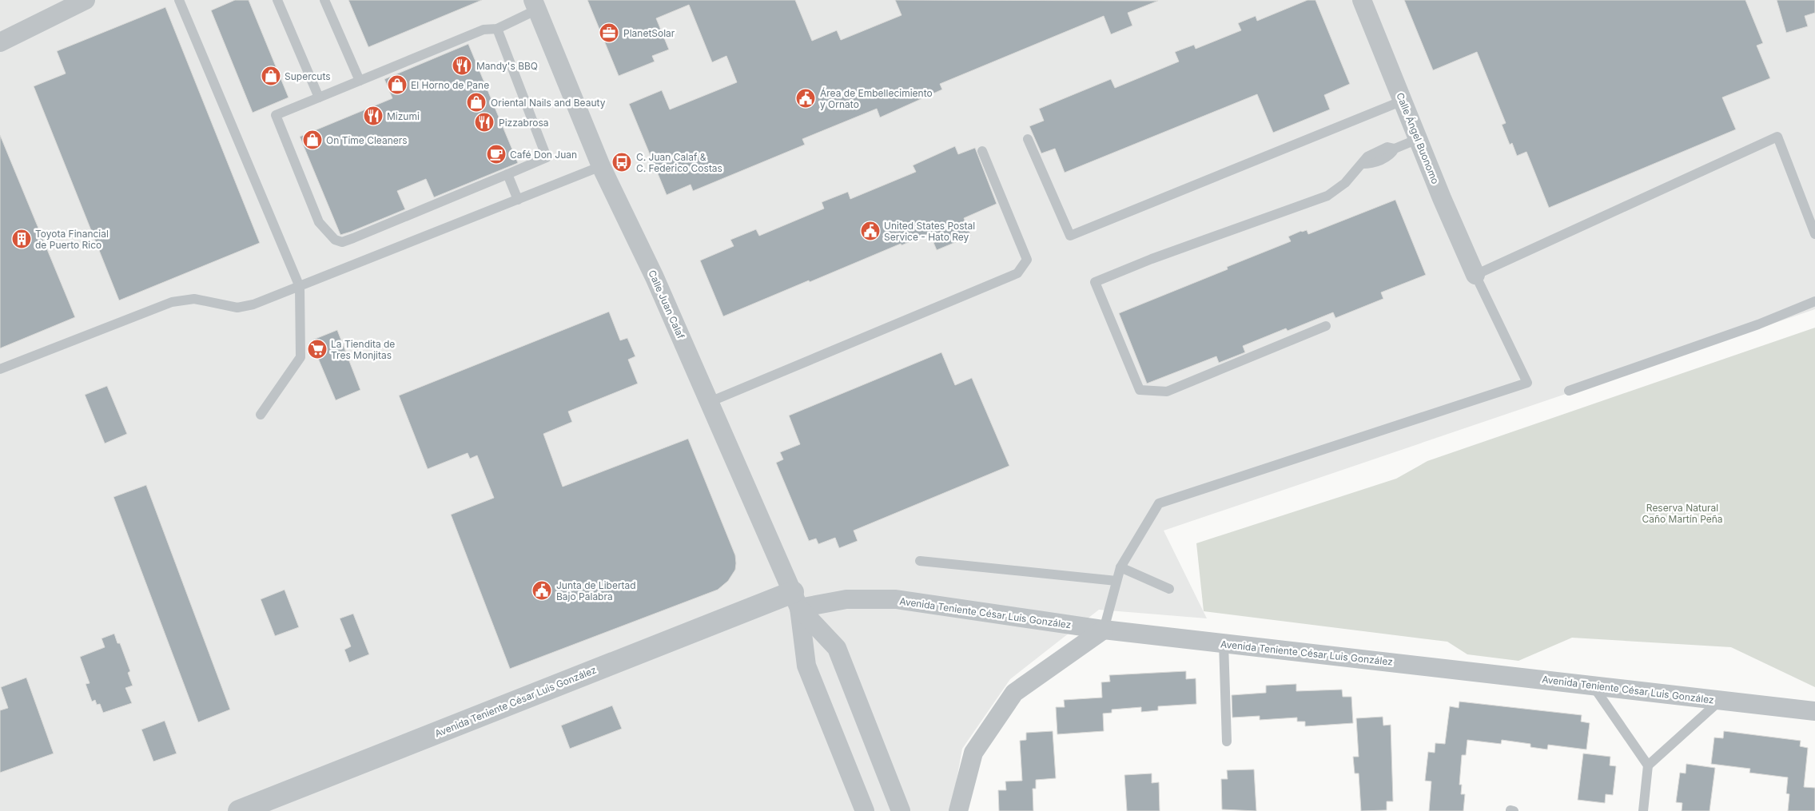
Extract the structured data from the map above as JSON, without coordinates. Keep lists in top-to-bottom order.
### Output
{
  "streets": {
    "street": ["Calle Ángel Buonomo", "Calle Juan Calaf", "Avenida Teniente César Luis González"]
  },
  "crossings": [
    ["Calle Juan Calaf", "Avenida Teniente César Luis González"]
  ],
  "parks": ["Reserva Natural Caño Martín Peña"],
  "places": {
    "office": ["PlanetSolar"],
    "restaurant": ["Mandy's BBQ", "Mizumi", "Pizzabrosa"],
    "shop": [
      "Supercuts",
      "El Horno de Pane",
      "Oriental Nails and Beauty",
      "On Time Cleaners"
    ],
    "public building": ["Área de Embellecimiento y Ornato", "United States Postal Service - Hato Rey", "Junta de Libertad Bajo Palabra"],
    "cafe": ["Café Don Juan"],
    "bus stop": ["C. Juan Calaf & C. Federico Costas"],
    "building": ["Toyota Financial de Puerto Rico"],
    "supermarket": ["La Tiendita de Tres Monjitas"]
  }
}
